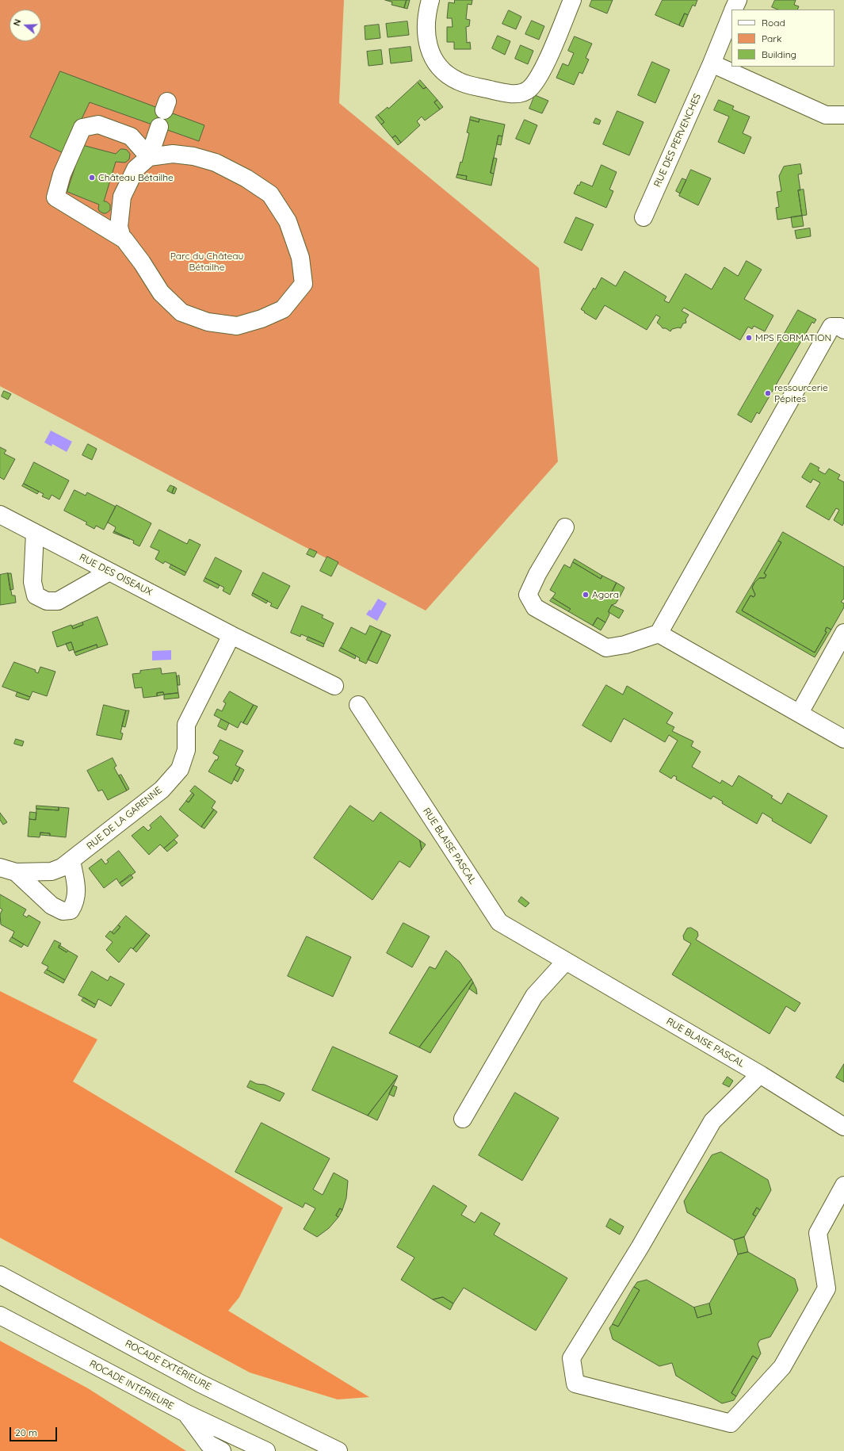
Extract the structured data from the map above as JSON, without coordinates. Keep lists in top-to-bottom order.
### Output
{
  "streets": {
    "main road": [
      "RUE DES PERVENCHES",
      "RUE DES OISEAUX",
      "RUE DE LA GARENNE",
      "RUE BLAISE PASCAL",
      "ROCADE EXTÉRIEURE",
      "ROCADE INTÉRIEURE"
    ]
  },
  "crossings": [
    ["RUE DES OISEAUX", "RUE DE LA GARENNE"]
  ],
  "parks": ["Parc du Château Bétailhe"],
  "places": [
    "Château Bétailhe",
    "MPS FORMATION",
    "ressourcerie Pépites",
    "Agora"
  ],
  "legend": ["Road", "Park", "Building"],
  "scale_bar": "20 m",
  "north": "left"
}
